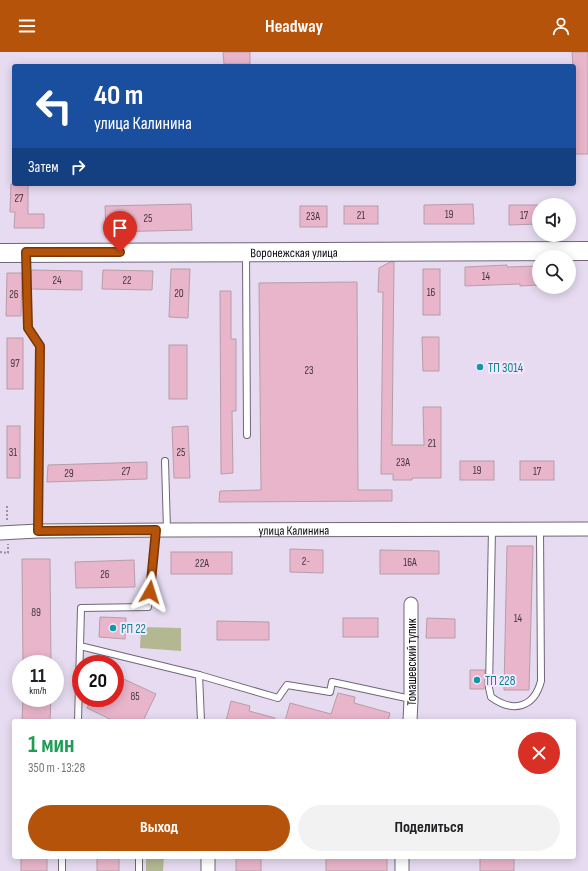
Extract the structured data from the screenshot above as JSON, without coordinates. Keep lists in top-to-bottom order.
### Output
{
  "streets": {
    "street": ["Воронежская улица", "улица Калинина", "Томашевский тупик"]
  },
  "places": ["ТП 3014", "РП 22", "ТП 228"],
  "house_numbers": [
    "27",
    "19",
    "21",
    "17",
    "23А",
    "25",
    "14",
    "24",
    "22",
    "16",
    "20",
    "26",
    "97",
    "23",
    "21",
    "31",
    "25",
    "23А",
    "19",
    "27",
    "17",
    "29",
    "2-",
    "16А",
    "22А",
    "26",
    "89",
    "14",
    "85"
  ],
  "page": {
    "header": "Headway",
    "turn": ["40 m", "улица Калинина"],
    "then": "Затем",
    "speed": "11 km/h",
    "limit": "20",
    "heading": ["1 мин", "350 m · 13:28"],
    "buttons": ["Выход", "Поделиться"]
  }
}
